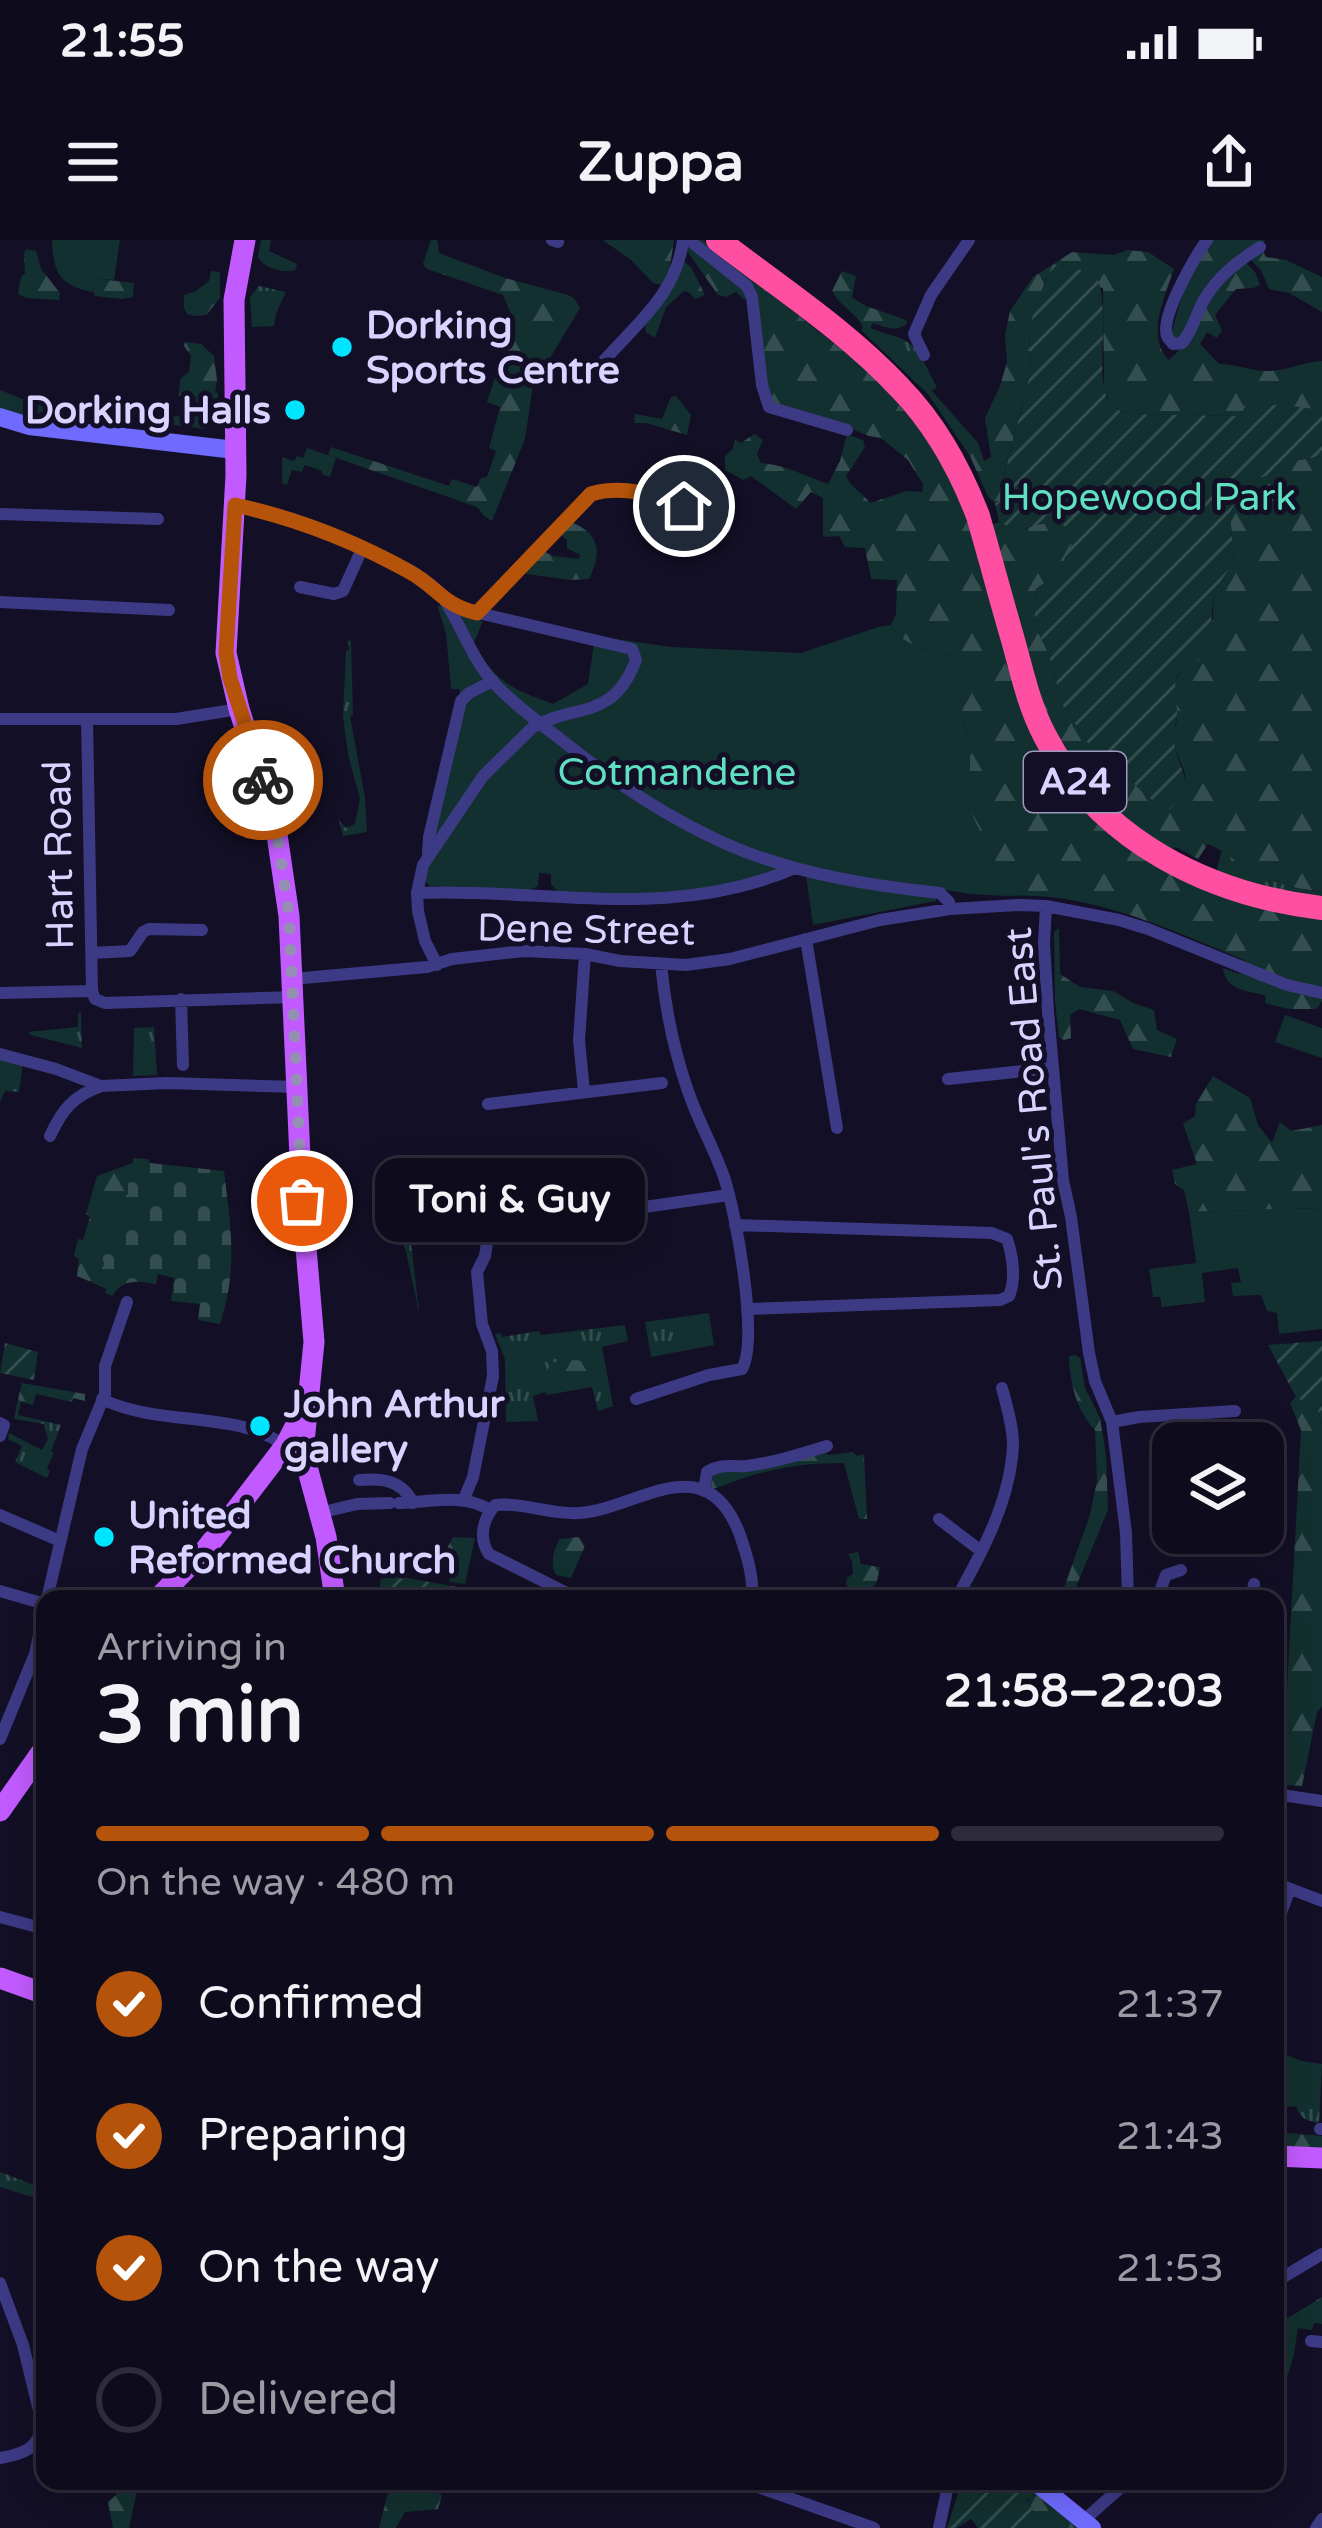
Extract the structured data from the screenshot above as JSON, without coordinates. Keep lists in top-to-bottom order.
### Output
{
  "streets": {
    "highway": ["A24"],
    "street": ["Hart Road", "Dene Street", "St. Paul's Road East"]
  },
  "crossings": [
    ["Hart Road", "Dene Street"],
    ["Dene Street", "St. Paul's Road East"]
  ],
  "parks": ["Hopewood Park", "Cotmandene"],
  "places": [
    "Dorking Sports Centre",
    "Dorking Halls",
    "Toni & Guy",
    "John Arthur gallery",
    "United Reformed Church"
  ],
  "page": {
    "status": "21:55",
    "header": "Zuppa",
    "bubble": "Toni & Guy",
    "heading": ["3 min", "Arriving in", "21:58–22:03"],
    "bar": "On the way · 480 m",
    "list": [
      ["Confirmed", "21:37"],
      ["Preparing", "21:43"],
      ["On the way", "21:53"],
      "Delivered"
    ]
  }
}
